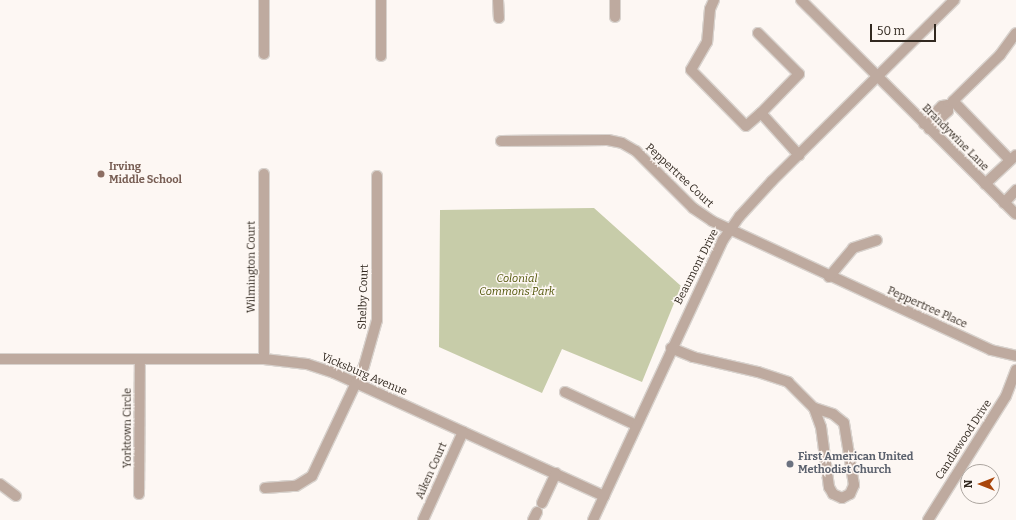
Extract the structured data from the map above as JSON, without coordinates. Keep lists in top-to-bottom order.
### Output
{
  "streets": {
    "street": [
      "Brandywine Lane",
      "Peppertree Court",
      "Wilmington Court",
      "Beaumont Drive",
      "Shelby Court",
      "Peppertree Place",
      "Vicksburg Avenue",
      "Yorktown Circle",
      "Candlewood Drive",
      "Aiken Court"
    ]
  },
  "crossings": [
    ["Brandywine Lane", "Beaumont Drive"],
    ["Peppertree Court", "Beaumont Drive"],
    ["Peppertree Court", "Peppertree Place"],
    ["Wilmington Court", "Vicksburg Avenue"],
    ["Beaumont Drive", "Vicksburg Avenue"],
    ["Shelby Court", "Vicksburg Avenue"],
    ["Vicksburg Avenue", "Yorktown Circle"],
    ["Vicksburg Avenue", "Aiken Court"]
  ],
  "parks": ["Colonial Commons Park"],
  "places": ["Irving Middle School", "First American United Methodist Church"],
  "scale_bar": "50 m",
  "north": "left"
}
